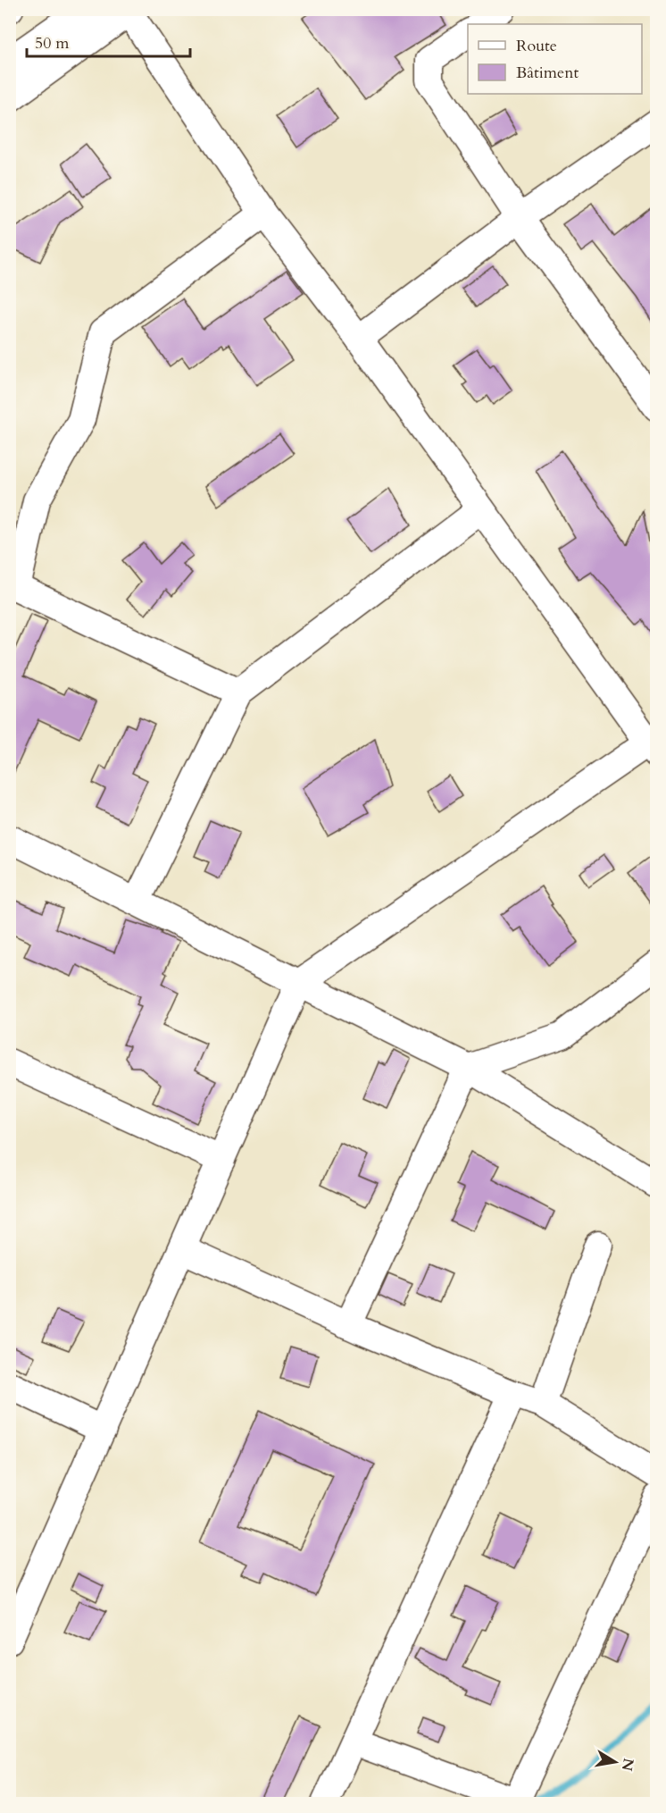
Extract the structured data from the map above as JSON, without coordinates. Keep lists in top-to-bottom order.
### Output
{
  "legend": ["Route", "Bâtiment"],
  "scale_bar": "50 m",
  "north": "right"
}
